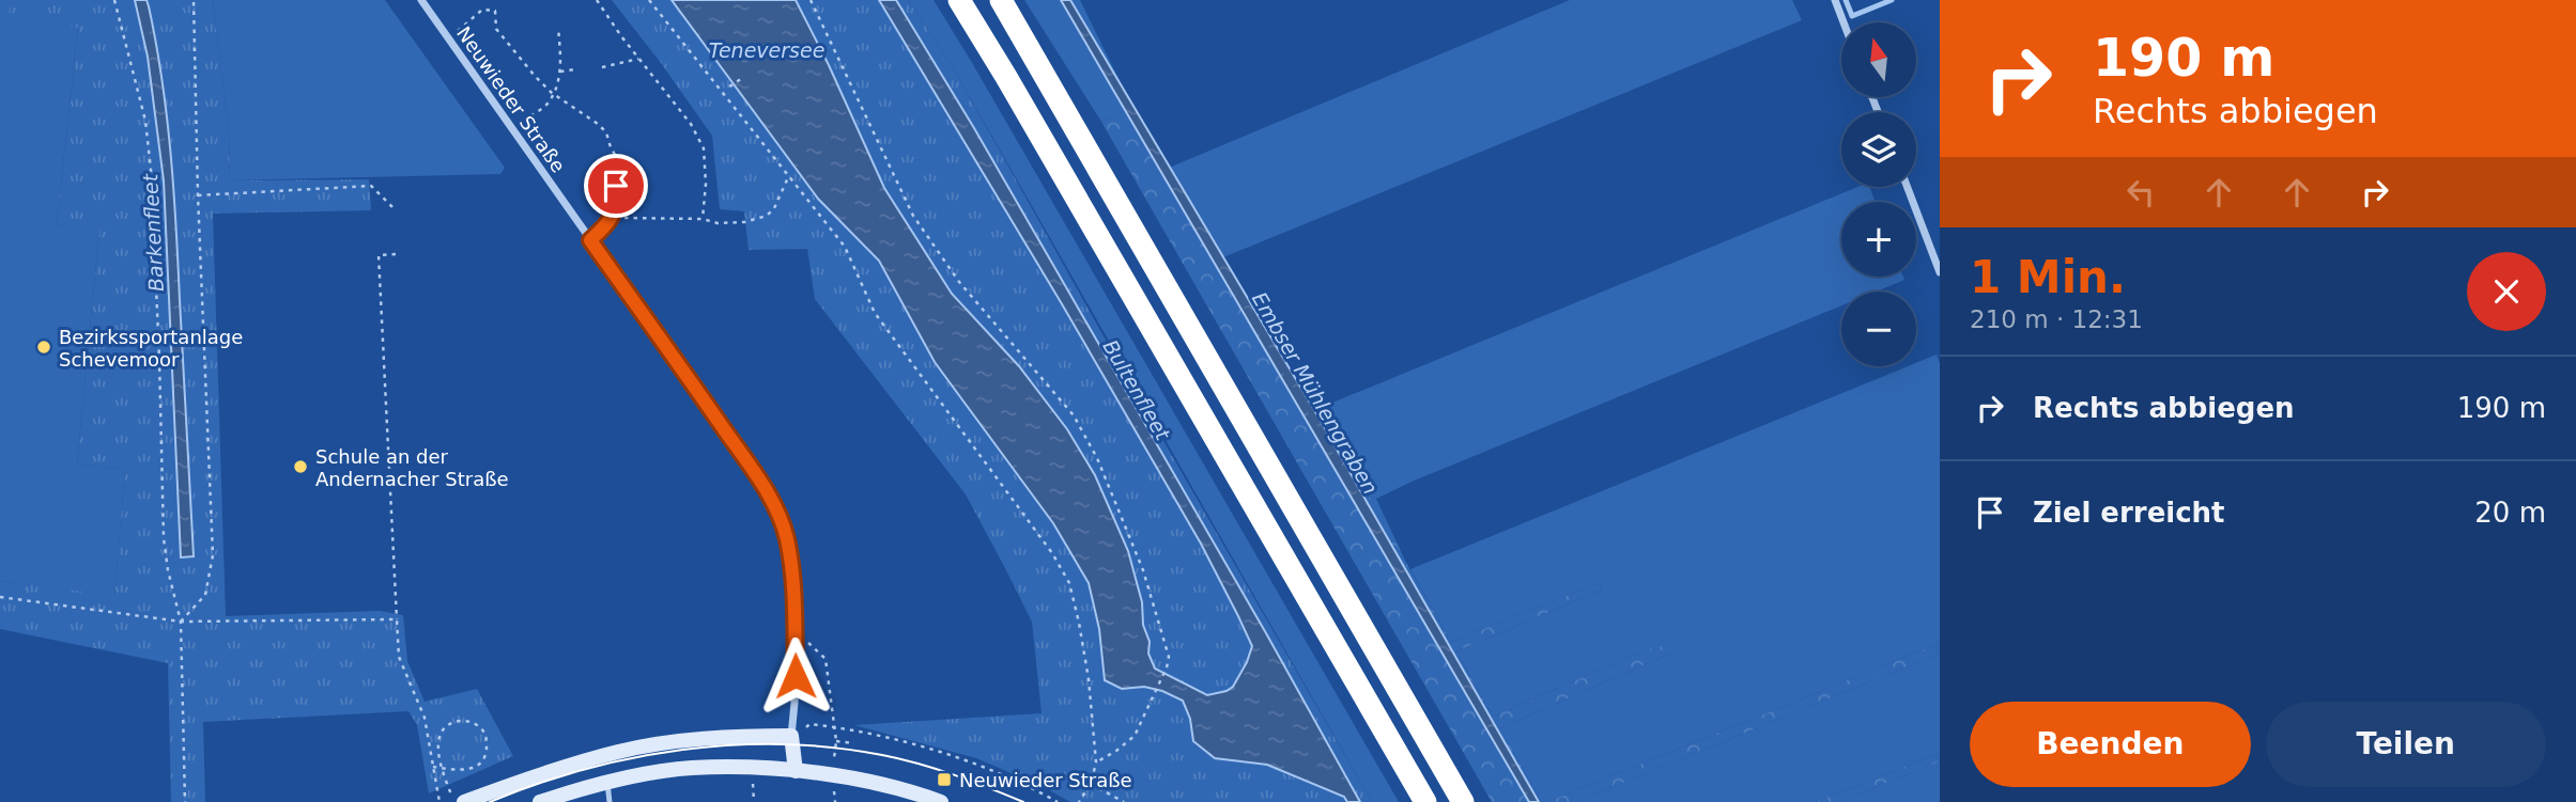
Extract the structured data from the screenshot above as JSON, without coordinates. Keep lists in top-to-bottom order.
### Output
{
  "streets": {
    "street": ["Neuwieder Straße"]
  },
  "water": [
    "Teneversee",
    "Barkenfleet",
    "Bultenfleet",
    "Embser Mühlengraben"
  ],
  "places": {
    "other": ["Bezirkssportanlage Schevemoor", "Schule an der Andernacher Straße"],
    "transit": ["Neuwieder Straße"]
  },
  "north": "top",
  "page": {
    "turn": ["190 m", "Rechts abbiegen"],
    "map_buttons": ["+", "−"],
    "heading": ["1 Min.", "210 m · 12:31"],
    "list": [
      {
        "name": "Rechts abbiegen",
        "value": "190 m"
      },
      {
        "name": "Ziel erreicht",
        "value": "20 m"
      }
    ],
    "buttons": ["Beenden", "Teilen"]
  }
}
